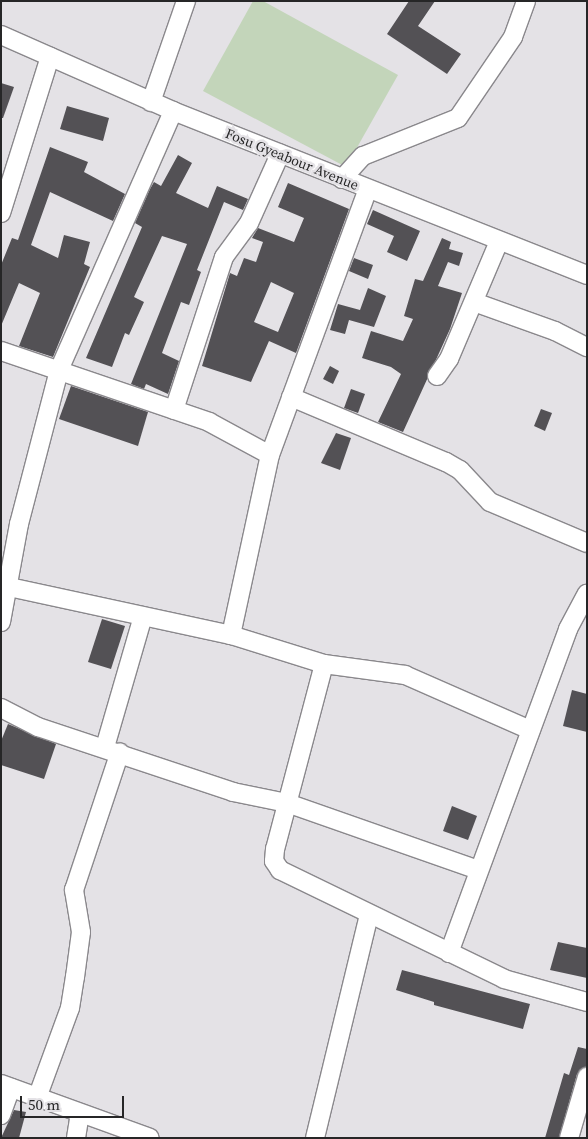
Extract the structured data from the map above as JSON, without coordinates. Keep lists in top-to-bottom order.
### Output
{
  "streets": {
    "street": ["Fosu Gyeabour Avenue"]
  },
  "scale_bar": "50 m"
}
